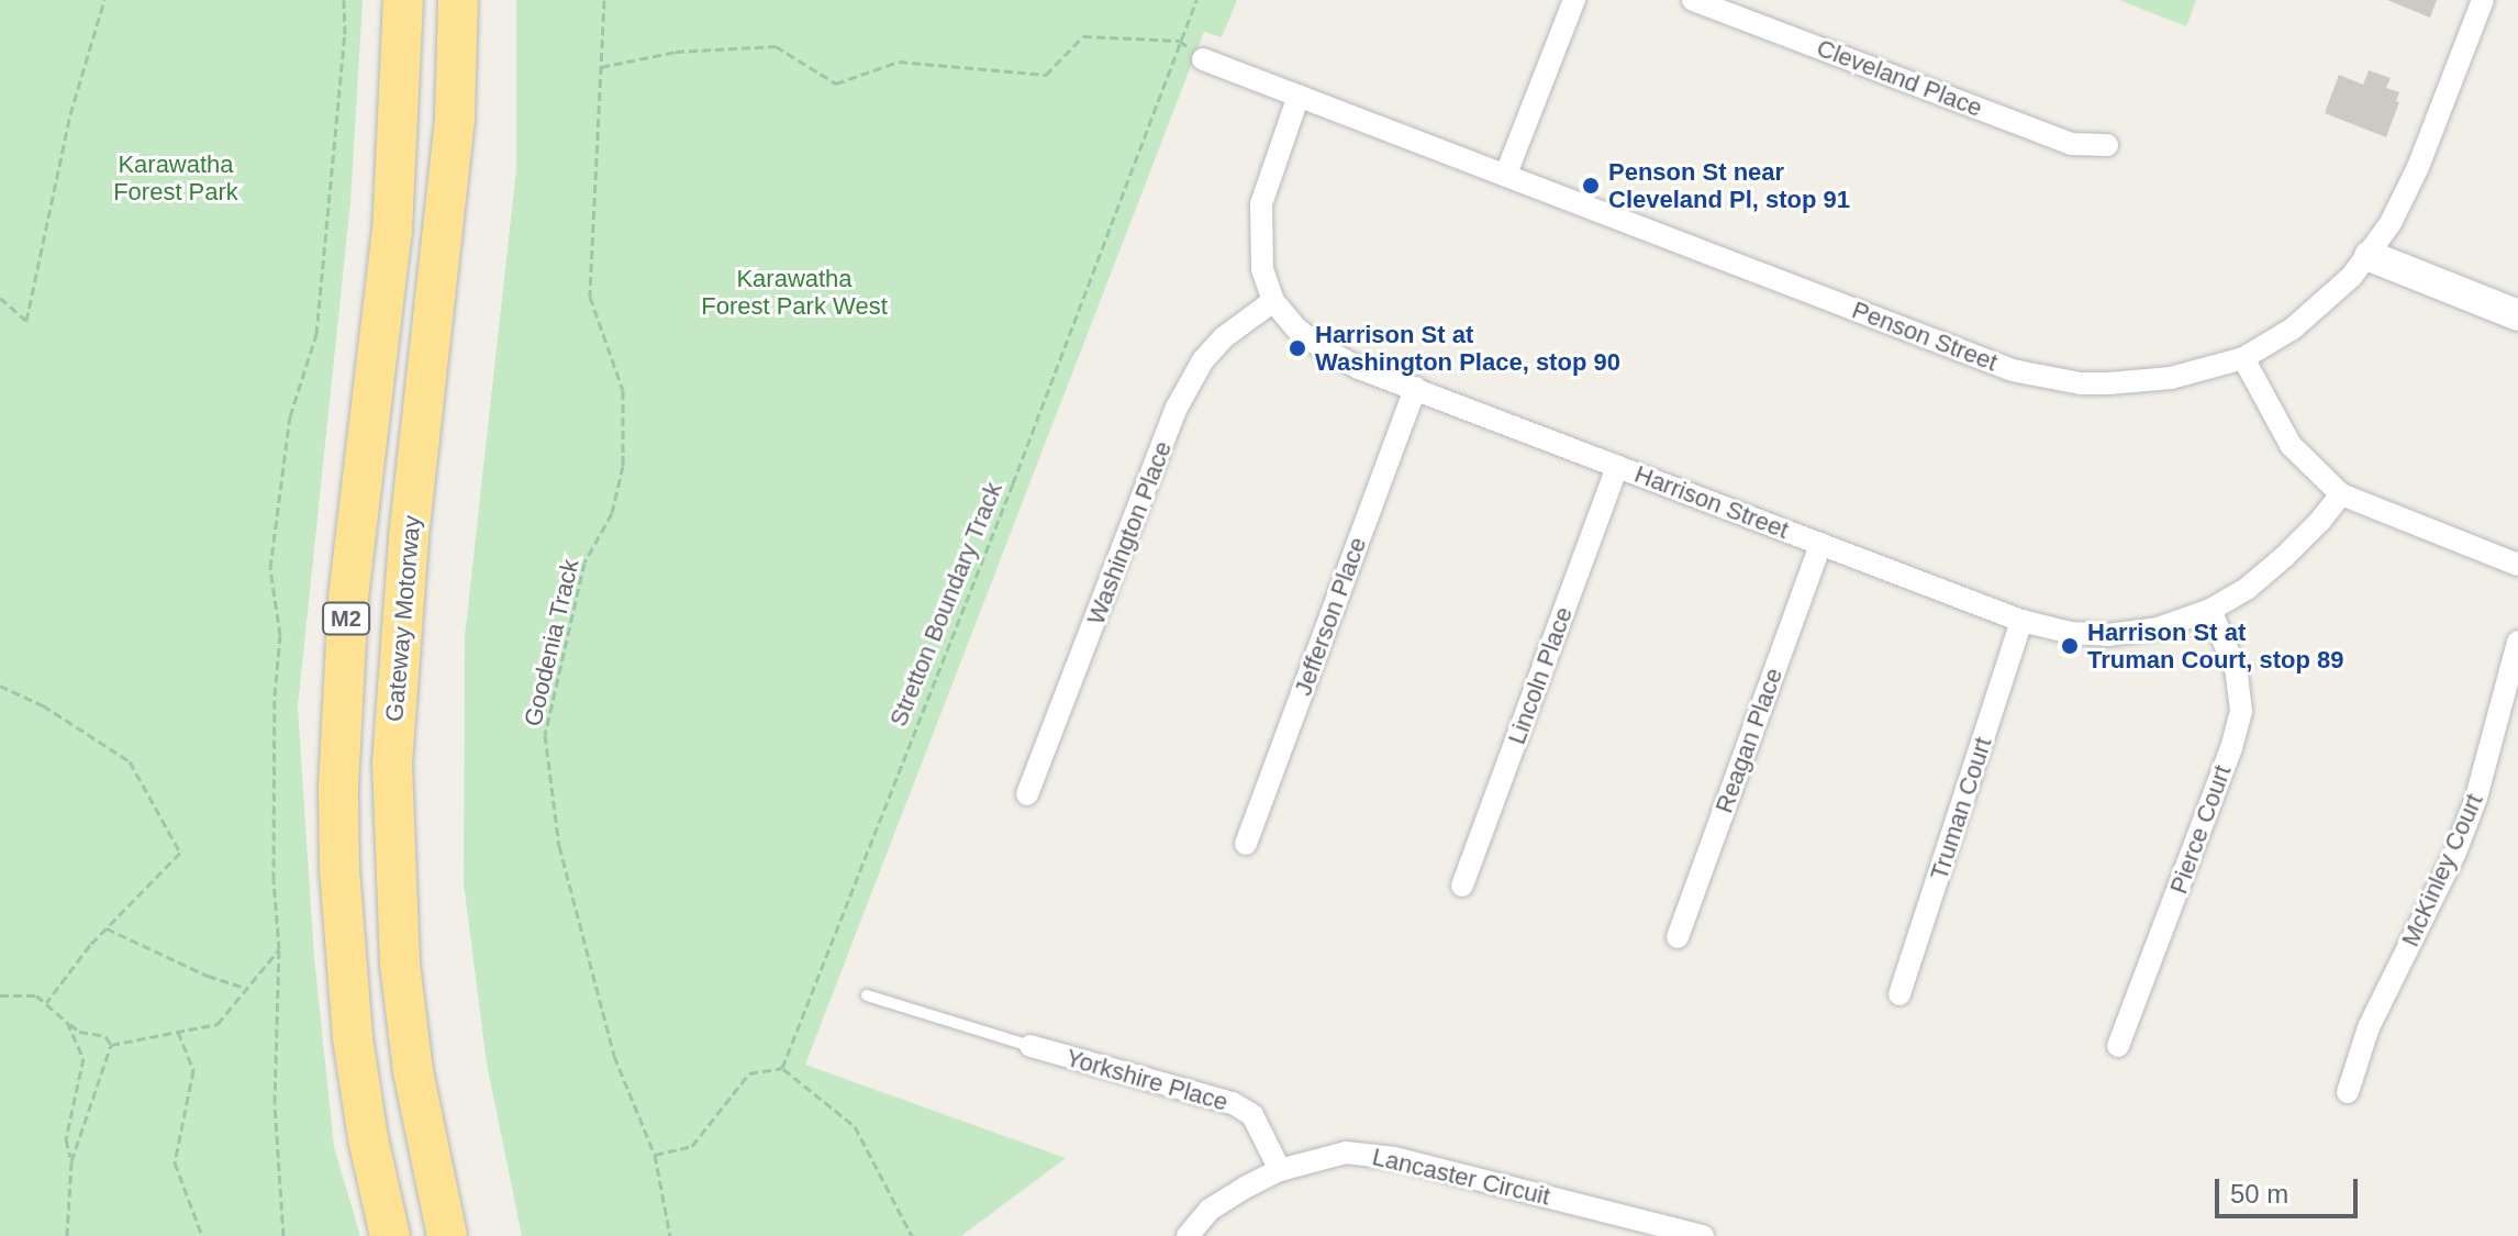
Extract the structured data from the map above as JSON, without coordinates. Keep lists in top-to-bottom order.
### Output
{
  "streets": {
    "highway": ["M2", "Gateway Motorway"],
    "street": [
      "Cleveland Place",
      "Penson Street",
      "Harrison Street",
      "Washington Place",
      "Jefferson Place",
      "Lincoln Place",
      "Reagan Place",
      "Truman Court",
      "Pierce Court",
      "McKinley Court",
      "Yorkshire Place",
      "Lancaster Circuit"
    ],
    "path": ["Stretton Boundary Track", "Goodenia Track"]
  },
  "crossings": [
    ["Penson Street", "Harrison Street"],
    ["Harrison Street", "Washington Place"],
    ["Harrison Street", "Jefferson Place"],
    ["Harrison Street", "Lincoln Place"],
    ["Harrison Street", "Reagan Place"],
    ["Harrison Street", "Truman Court"],
    ["Harrison Street", "Pierce Court"],
    ["Yorkshire Place", "Lancaster Circuit"]
  ],
  "parks": ["Karawatha Forest Park", "Karawatha Forest Park West"],
  "places": ["Penson St near Cleveland Pl, stop 91", "Harrison St at Washington Place, stop 90", "Harrison St at Truman Court, stop 89"],
  "scale_bar": "50 m"
}
